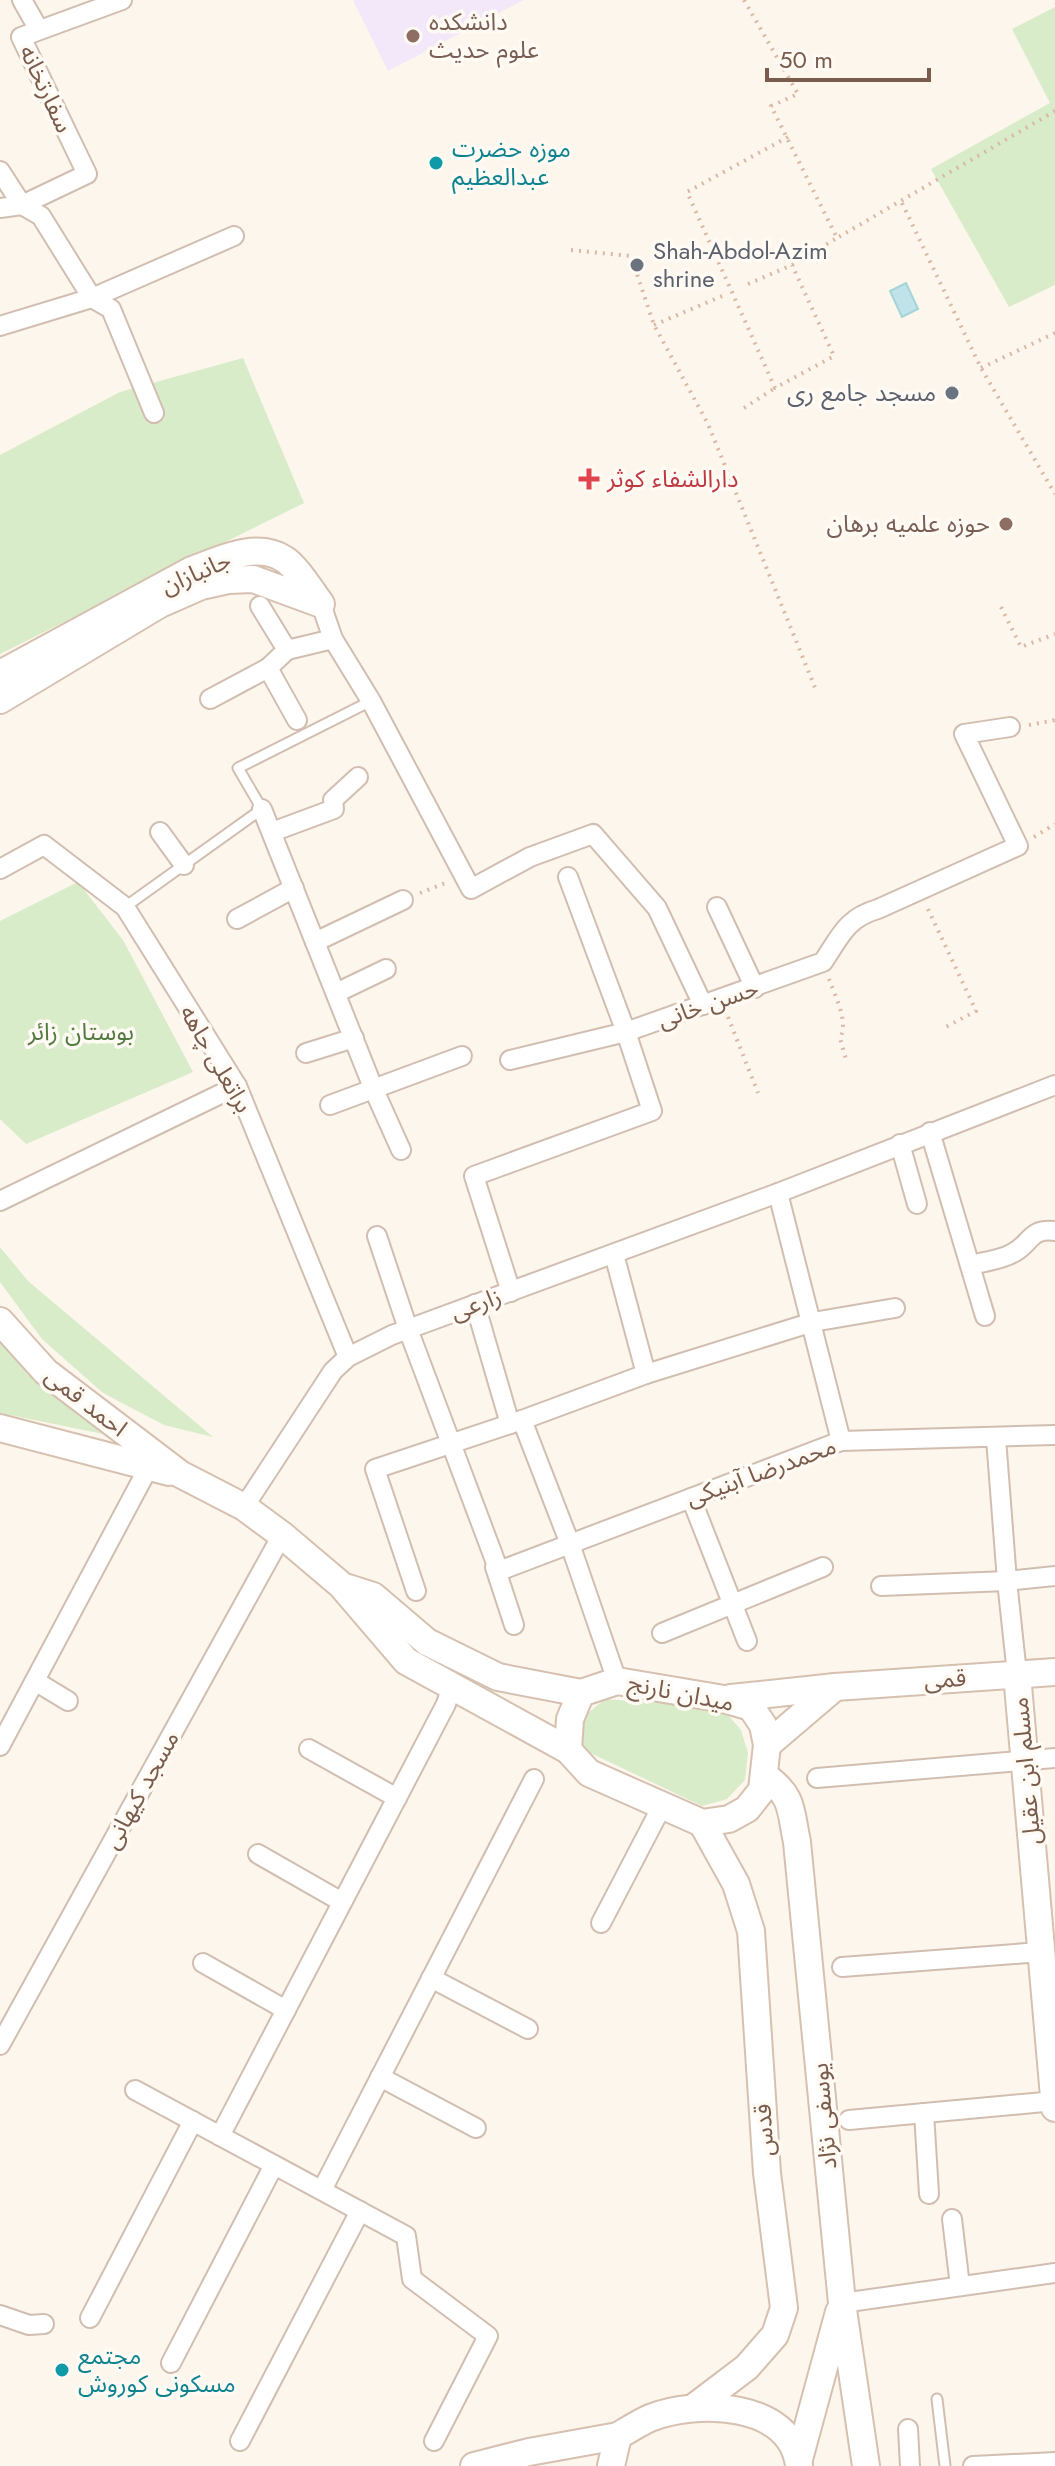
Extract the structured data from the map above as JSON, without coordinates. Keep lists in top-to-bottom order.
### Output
{
  "streets": {
    "street": [
      "سفارتخانه",
      "جانبازان",
      "حسن خانی",
      "براتعلی چاهه",
      "زارعی",
      "احمد قمی",
      "محمدرضا آبنیکی",
      "قمی",
      "میدان نارنج",
      "مسلم ابن عقیل",
      "مسجد کیهانی",
      "یوسفی نژاد",
      "قدس"
    ]
  },
  "crossings": [
    ["حسن خانی", "زارعی"],
    ["براتعلی چاهه", "زارعی"],
    ["زارعی", "احمد قمی"],
    ["احمد قمی", "مسجد کیهانی"],
    ["قمی", "میدان نارنج"],
    ["قمی", "مسلم ابن عقیل"],
    ["قمی", "یوسفی نژاد"],
    ["قمی", "قدس"],
    ["میدان نارنج", "یوسفی نژاد"],
    ["میدان نارنج", "قدس"],
    ["یوسفی نژاد", "قدس"]
  ],
  "parks": ["بوستان زائر"],
  "places": {
    "other": [
      "دانشکده علوم حدیث",
      "موزه حضرت عبدالعظیم",
      "Shah-Abdol-Azim shrine",
      "مسجد جامع ری",
      "حوزه علمیه برهان",
      "مجتمع مسکونی کوروش"
    ],
    "health": ["دارالشفاء کوثر"]
  },
  "scale_bar": "50 m"
}
